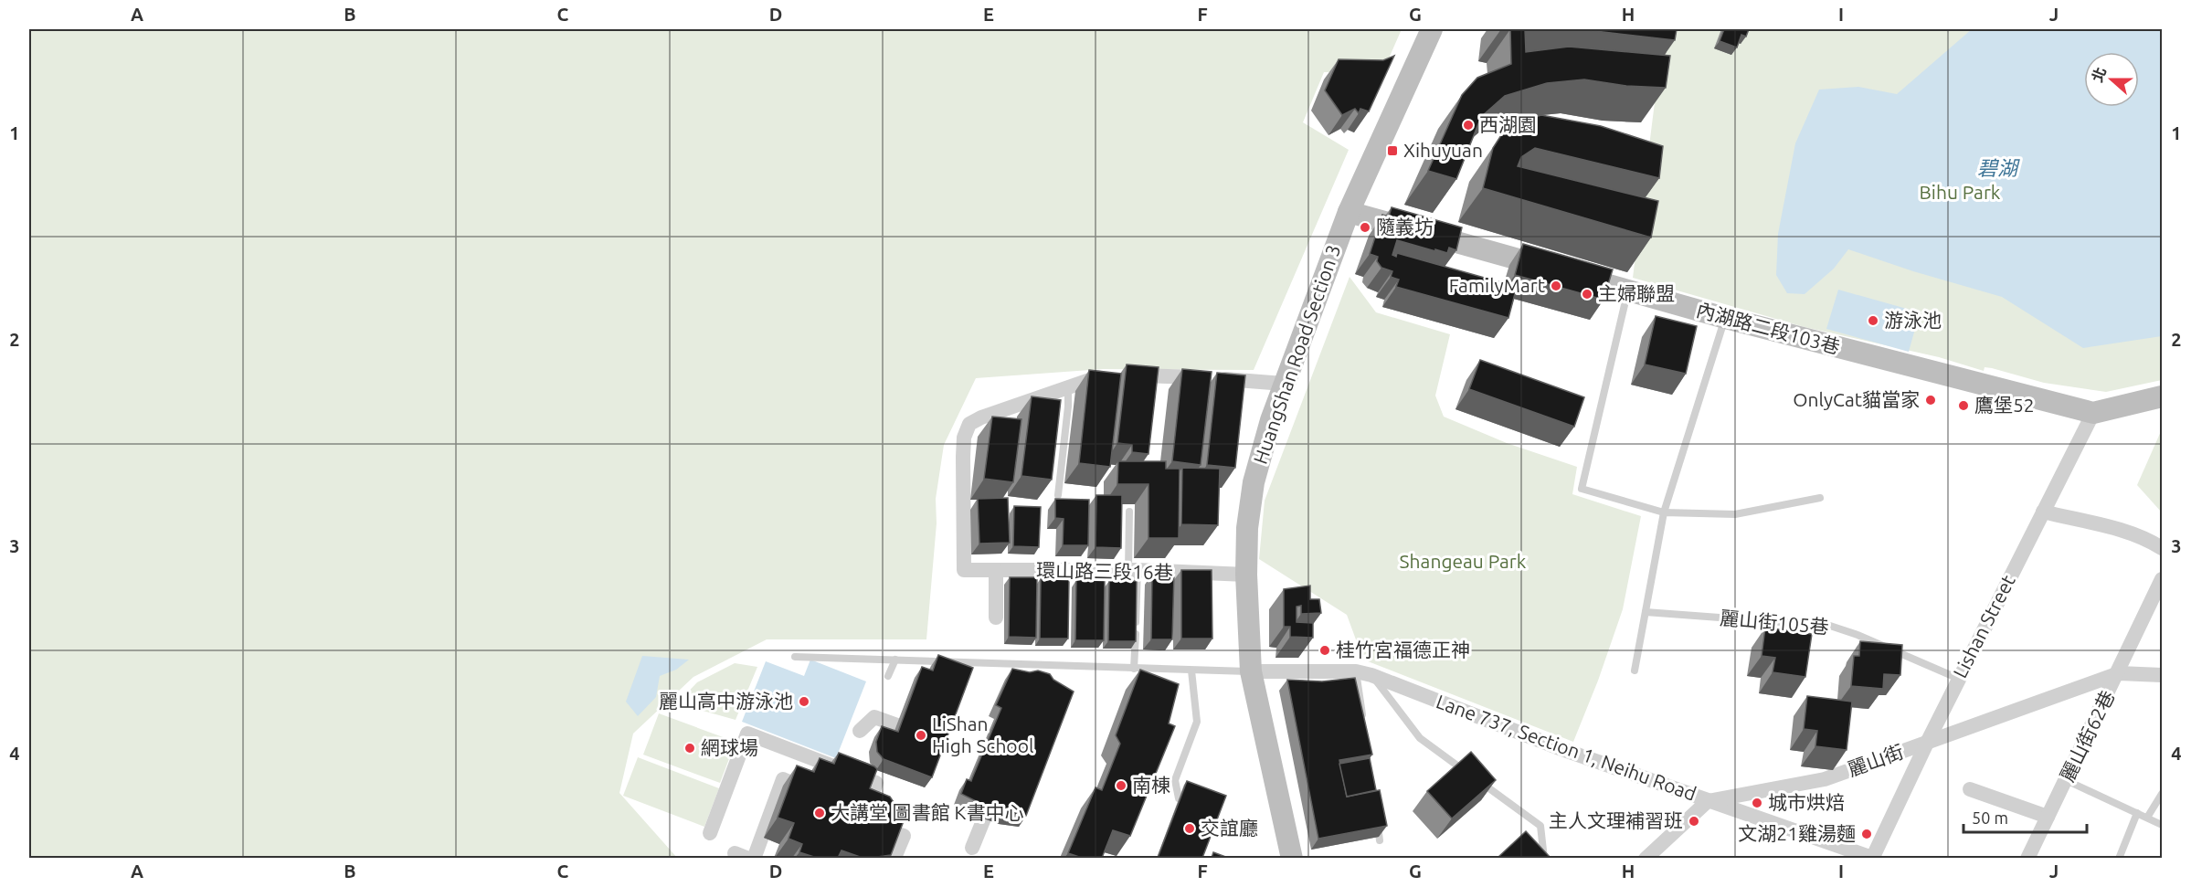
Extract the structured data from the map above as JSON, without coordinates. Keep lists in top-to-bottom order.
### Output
{
  "streets": {
    "street": [
      "內湖路二段103巷",
      "HuangShan Road Section 3",
      "環山路三段16巷",
      "Lishan Street",
      "麗山街62巷",
      "Lane 737, Section 1, Neihu Road",
      "麗山街"
    ],
    "lane": ["麗山街105巷"]
  },
  "crossings": [
    ["內湖路二段103巷", "HuangShan Road Section 3"],
    ["HuangShan Road Section 3", "環山路三段16巷"],
    ["HuangShan Road Section 3", "Lane 737, Section 1, Neihu Road"],
    ["麗山街105巷", "Lishan Street"],
    ["Lishan Street", "Lane 737, Section 1, Neihu Road"],
    ["Lishan Street", "麗山街"],
    ["麗山街62巷", "麗山街"],
    ["Lane 737, Section 1, Neihu Road", "麗山街"]
  ],
  "water": ["碧湖"],
  "parks": ["Bihu Park", "Shangeau Park"],
  "places": {
    "other": [
      "西湖園",
      "隨義坊",
      "FamilyMart",
      "主婦聯盟",
      "游泳池",
      "OnlyCat貓當家",
      "鷹堡52",
      "桂竹宮福德正神",
      "麗山高中游泳池",
      "LiShan High School",
      "網球場",
      "南棟",
      "城市烘焙",
      "大講堂 圖書館 K書中心",
      "主人文理補習班",
      "交誼廳",
      "文湖21雞湯麵"
    ],
    "transit": ["Xihuyuan"]
  },
  "scale_bar": "50 m",
  "north": "left",
  "grid": {
    "columns": [
      "A",
      "B",
      "C",
      "D",
      "E",
      "F",
      "G",
      "H",
      "I",
      "J"
    ],
    "rows": [
      "1",
      "2",
      "3",
      "4"
    ]
  }
}
